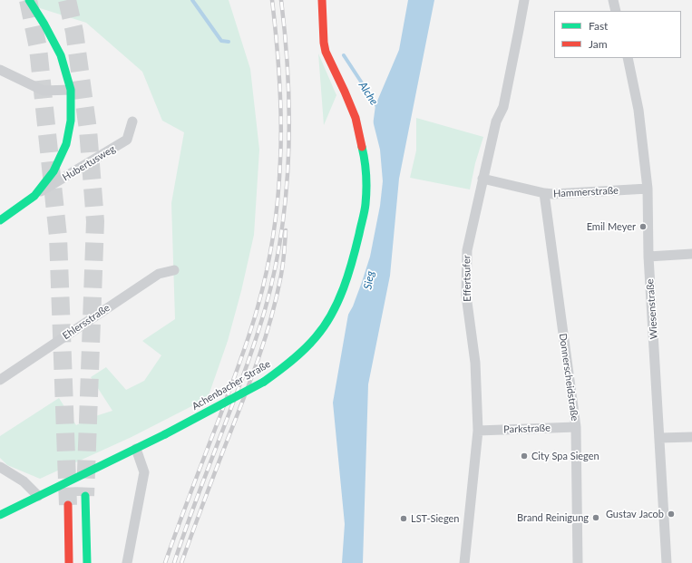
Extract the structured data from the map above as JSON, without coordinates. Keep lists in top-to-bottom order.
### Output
{
  "streets": {
    "main road": ["Hubertusweg", "Achenbacher Straße"],
    "street": [
      "Hammerstraße",
      "Effertsufer",
      "Wiesenstraße",
      "Ehlersstraße",
      "Donnerscheidstraße",
      "Parkstraße"
    ]
  },
  "crossings": [
    ["Hammerstraße", "Effertsufer"],
    ["Hammerstraße", "Wiesenstraße"],
    ["Hammerstraße", "Donnerscheidstraße"],
    ["Effertsufer", "Parkstraße"],
    ["Donnerscheidstraße", "Parkstraße"]
  ],
  "water": ["Alche", "Sieg"],
  "places": [
    "Emil Meyer",
    "City Spa Siegen",
    "Gustav Jacob",
    "Brand Reinigung",
    "LST-Siegen"
  ],
  "legend": ["Fast", "Jam"]
}
